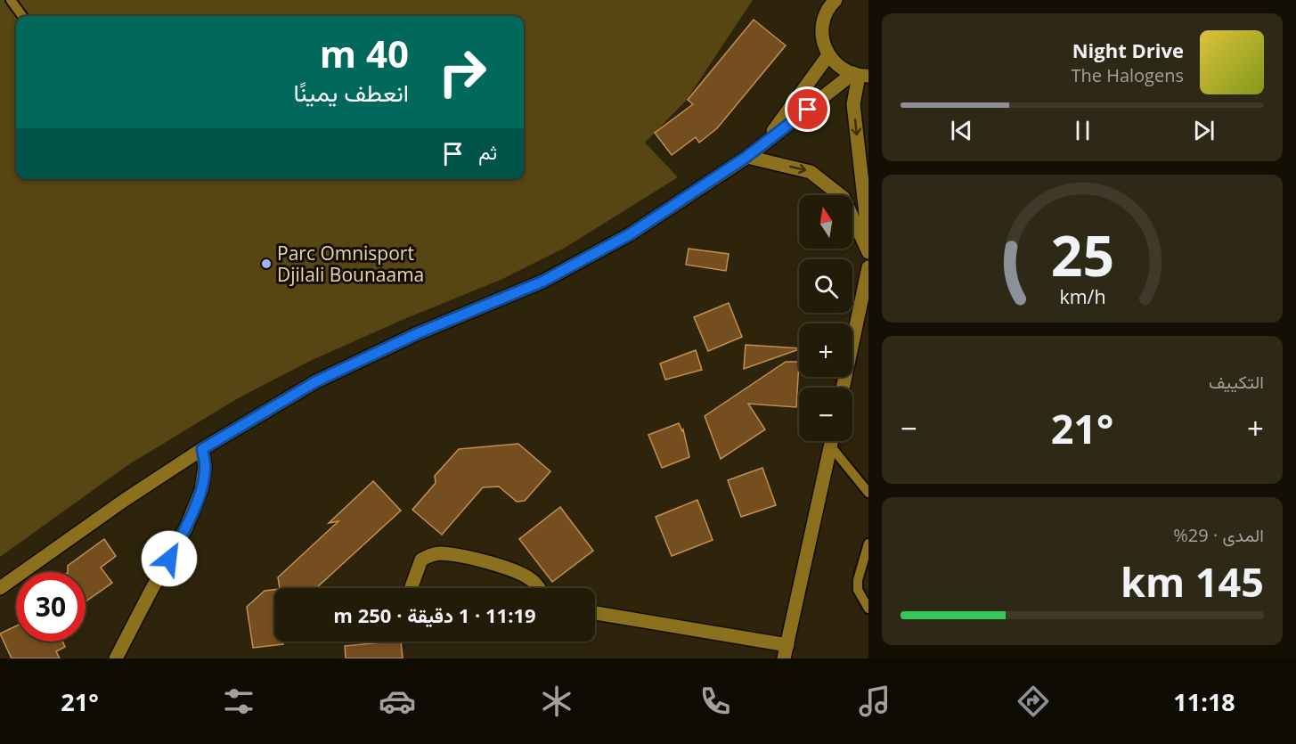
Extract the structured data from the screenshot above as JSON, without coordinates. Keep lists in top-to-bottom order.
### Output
{
  "places": ["Parc Omnisport Djilali Bounaama"],
  "north": "top",
  "page": {
    "turn": ["40 m", "انعطف يمينًا"],
    "song": ["Night Drive", "The Halogens"],
    "then": "ثم",
    "map_buttons": ["+", "−"],
    "tile": [
      "التكييف",
      ["المدى · 29%", "145 km"]
    ],
    "heat": ["−", "21°", "+"],
    "limit": "30",
    "trip": "11:19 · 1 دقيقة · 250 m",
    "tabs": ["11:18", "21°"],
    "gauge": ["25", "km/h"]
  }
}
